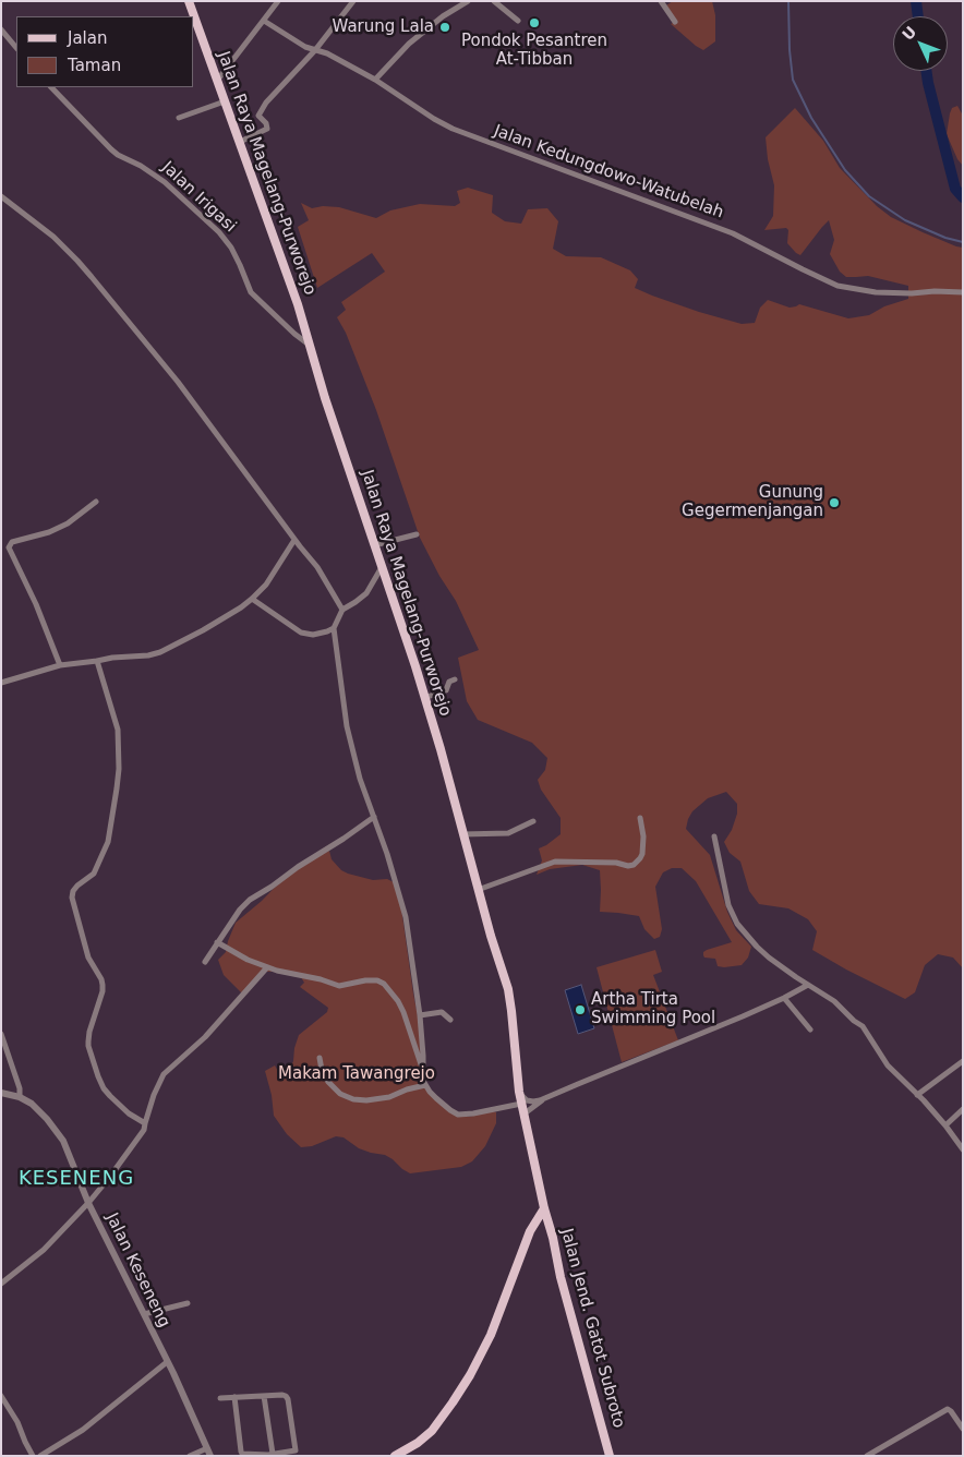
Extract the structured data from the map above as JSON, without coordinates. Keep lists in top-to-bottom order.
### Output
{
  "streets": {
    "main road": ["Jalan Raya Magelang-Purworejo", "Jalan Jend. Gatot Subroto"],
    "street": ["Jalan Kedungdowo-Watubelah", "Jalan Irigasi", "Jalan Keseneng"]
  },
  "crossings": [
    ["Jalan Raya Magelang-Purworejo", "Jalan Irigasi"],
    ["Jalan Raya Magelang-Purworejo", "Jalan Jend. Gatot Subroto"]
  ],
  "districts": ["KESENENG"],
  "parks": ["Makam Tawangrejo"],
  "places": [
    "Pondok Pesantren At-Tibban",
    "Warung Lala",
    "Gunung Gegermenjangan",
    "Artha Tirta Swimming Pool"
  ],
  "legend": ["Jalan", "Taman"],
  "north": "top left"
}
